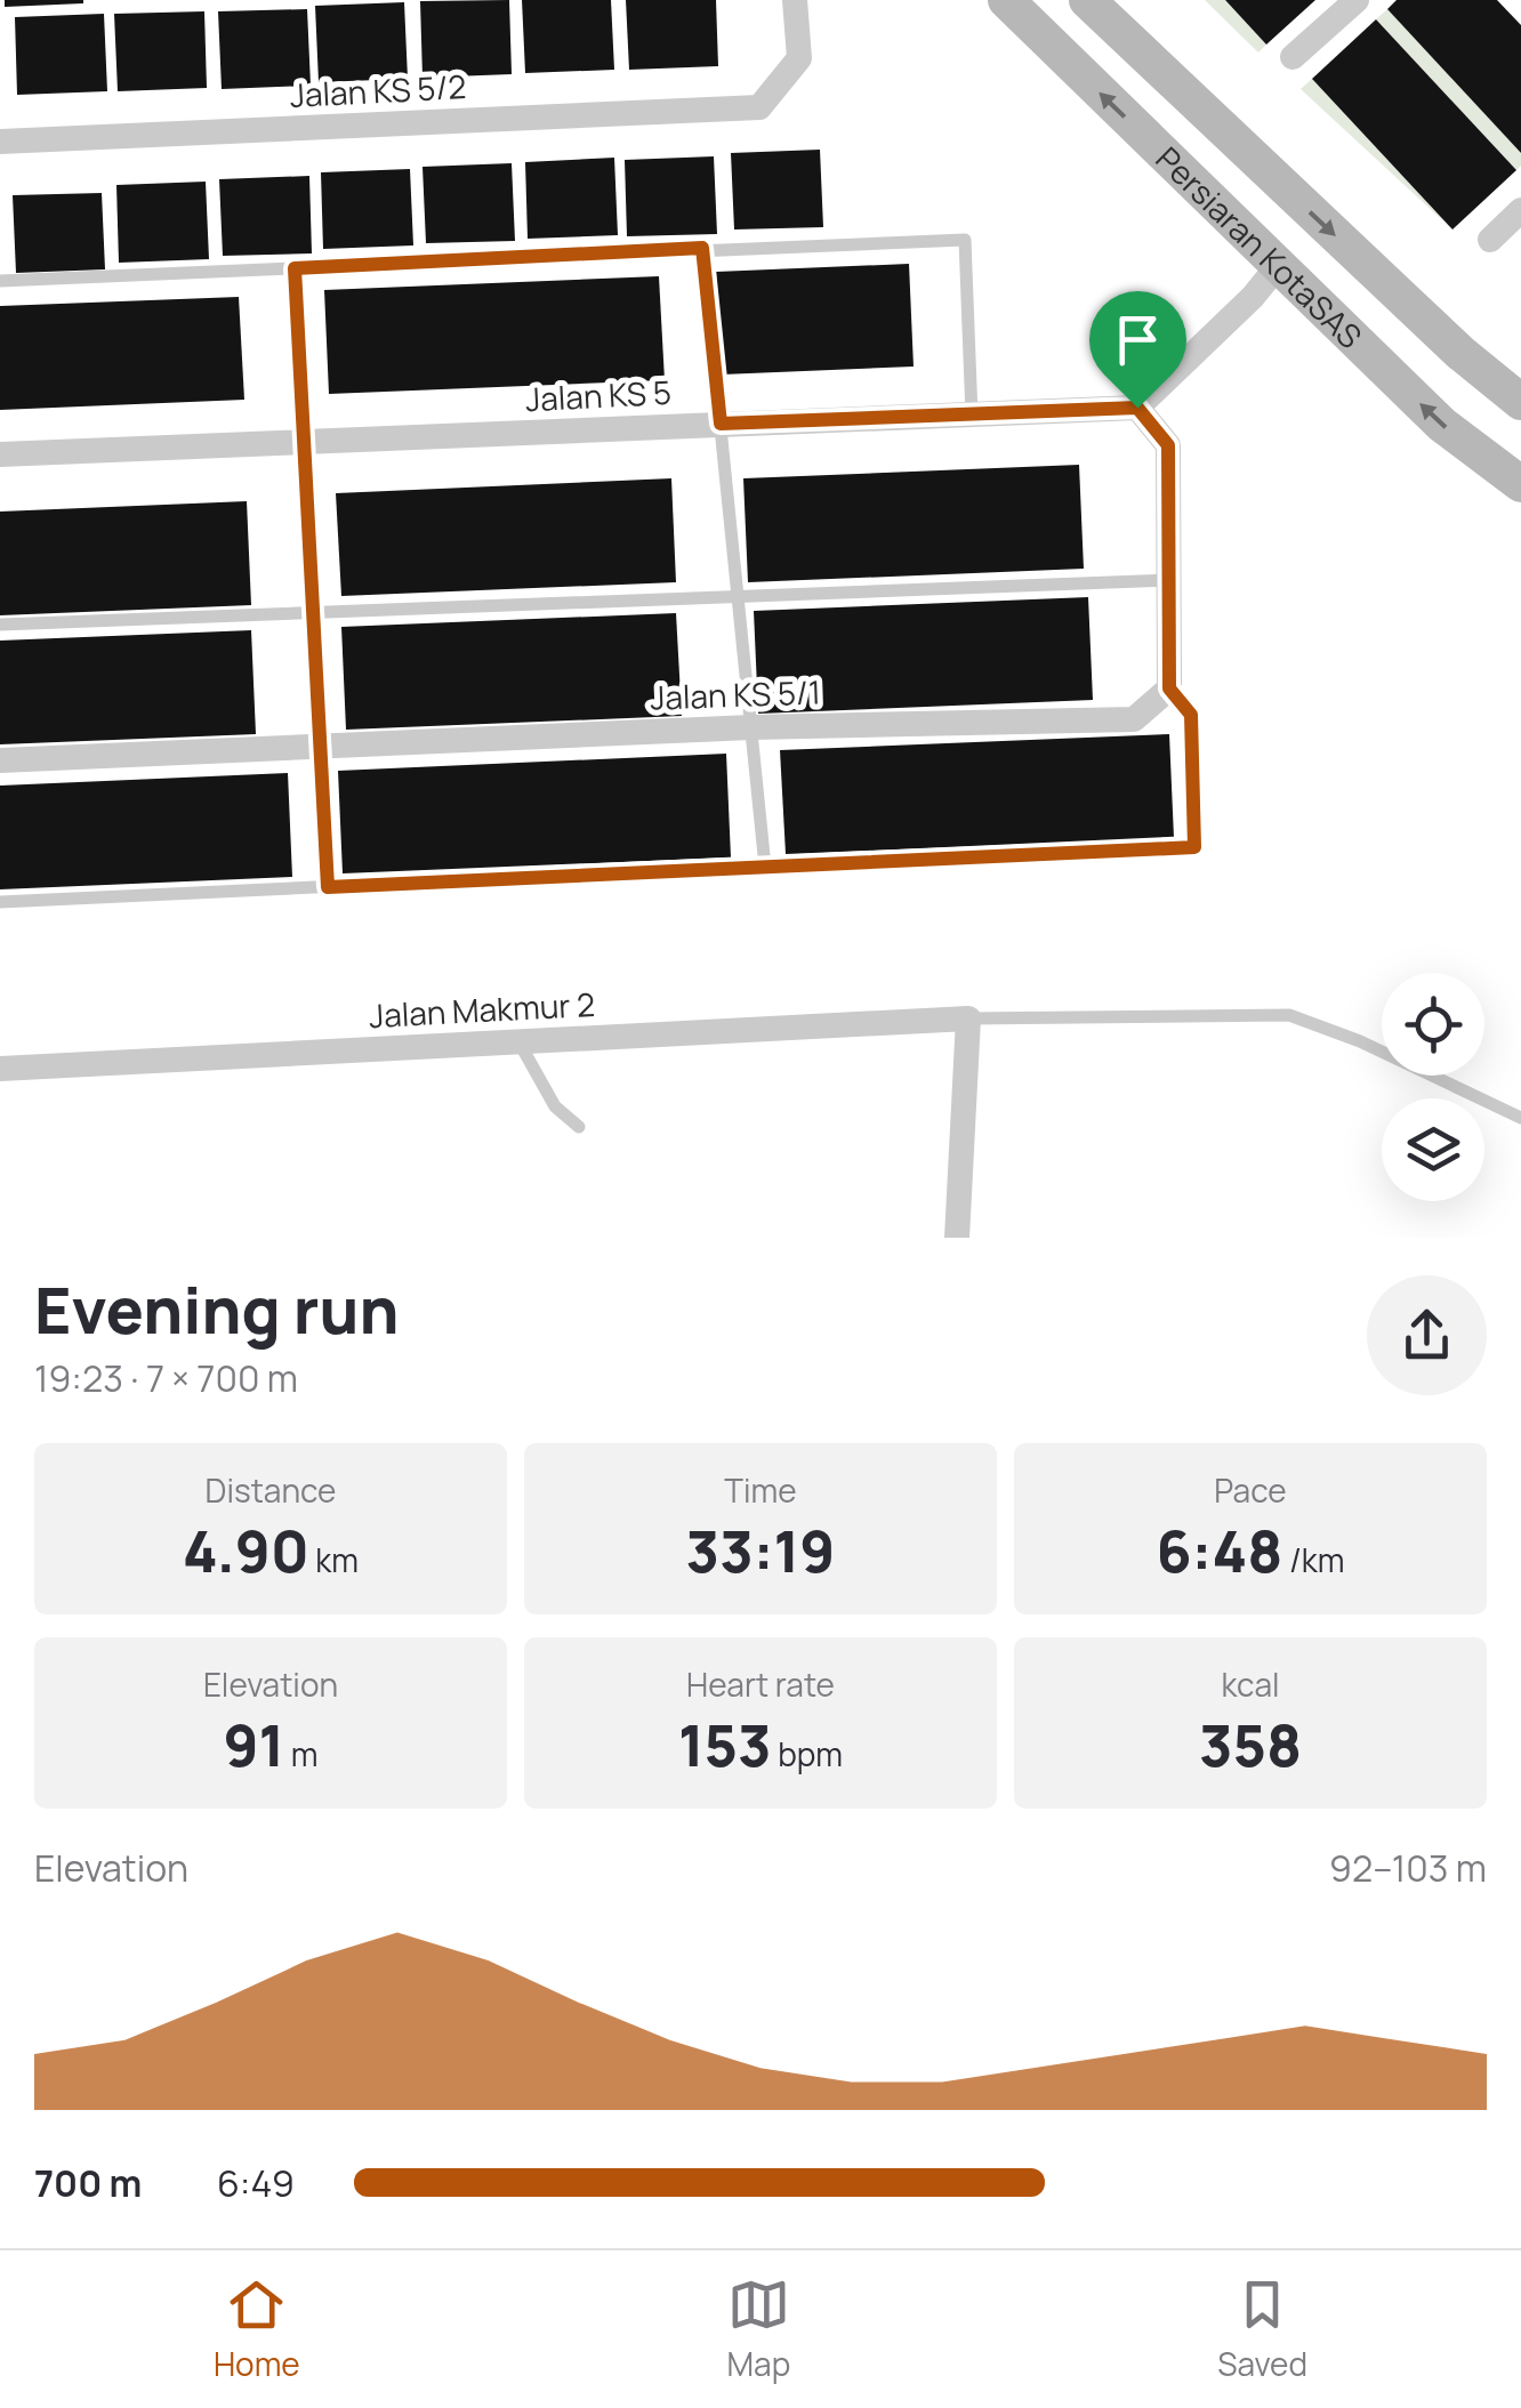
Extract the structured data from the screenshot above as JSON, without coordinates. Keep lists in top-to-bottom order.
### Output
{
  "streets": {
    "main road": ["Persiaran KotaSAS"],
    "street": [
      "Jalan KS 5/2",
      "Jalan KS 5",
      "Jalan KS 5/1",
      "Jalan Makmur 2"
    ]
  },
  "page": {
    "heading": ["Evening run", "19:23 · 7 × 700 m"],
    "stats": [
      ["Distance", "4.90 km"],
      ["Time", "33:19"],
      ["Pace", "6:48 /km"],
      ["Elevation", "91 m"],
      ["Heart rate", "153 bpm"],
      ["kcal", "358"]
    ],
    "chart": ["Elevation", "92–103 m"],
    "list": [
      {
        "name": "700 m",
        "note": "6:49"
      }
    ],
    "tabs": ["Home", "Map", "Saved"]
  }
}
